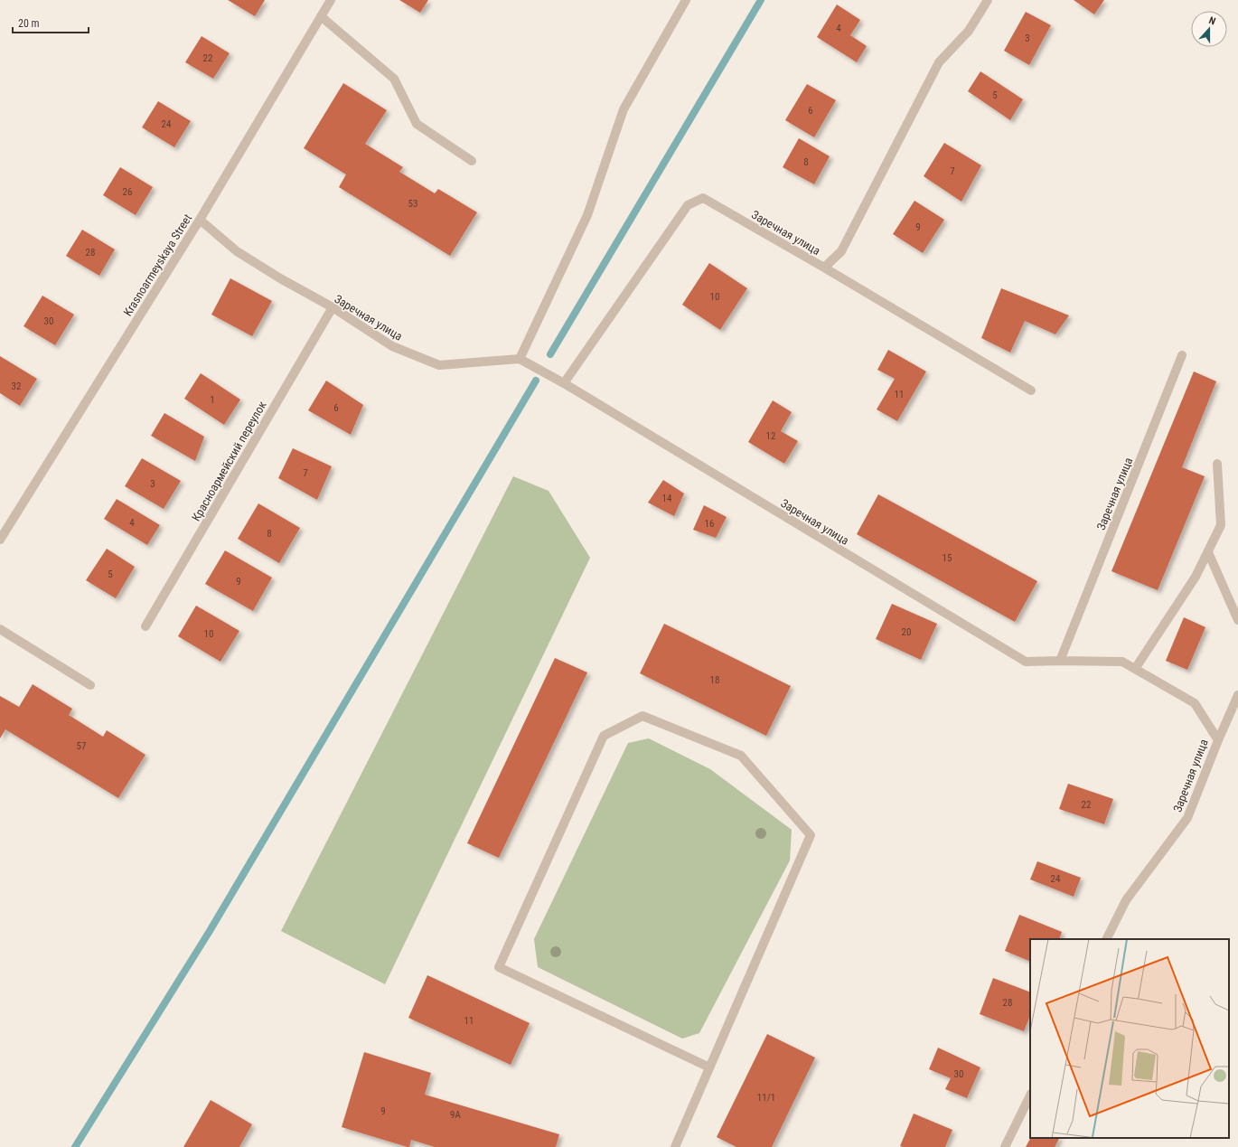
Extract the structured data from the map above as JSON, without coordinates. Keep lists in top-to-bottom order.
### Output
{
  "streets": {
    "street": ["Заречная улица", "Krasnoarmeyskaya Street", "Красноармейский переулок"]
  },
  "crossings": [
    ["Заречная улица", "Krasnoarmeyskaya Street"],
    ["Заречная улица", "Красноармейский переулок"]
  ],
  "house_numbers": [
    "4",
    "3",
    "22",
    "5",
    "6",
    "24",
    "8",
    "7",
    "26",
    "53",
    "9",
    "28",
    "10",
    "30",
    "32",
    "11",
    "1",
    "6",
    "12",
    "7",
    "3",
    "14",
    "4",
    "16",
    "8",
    "15",
    "5",
    "9",
    "20",
    "10",
    "18",
    "57",
    "22",
    "24",
    "28",
    "11",
    "30",
    "11/1",
    "9",
    "9А"
  ],
  "scale_bar": "20 m",
  "north": "top"
}
